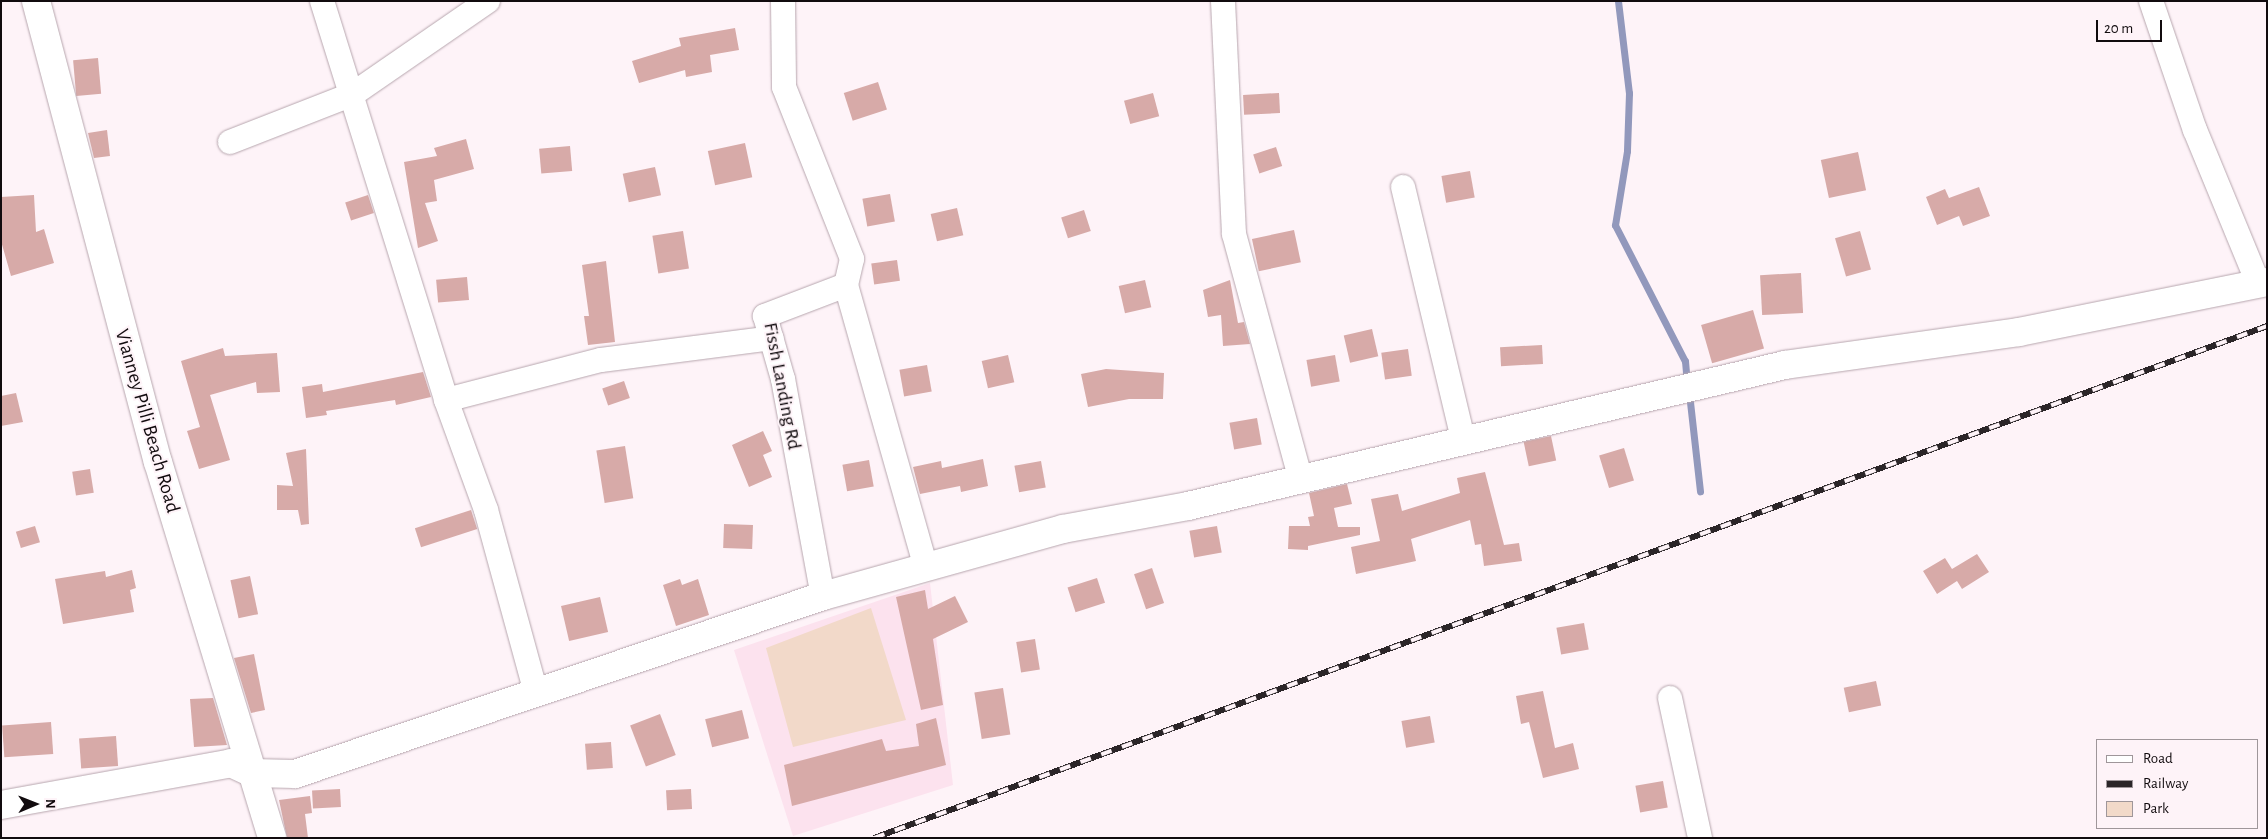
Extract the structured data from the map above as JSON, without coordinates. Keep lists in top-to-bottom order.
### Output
{
  "streets": {
    "main road": ["Vianney Pilli Beach Road"],
    "street": ["Fissh Landing Rd"]
  },
  "legend": ["Road", "Railway", "Park"],
  "scale_bar": "20 m",
  "north": "right"
}
